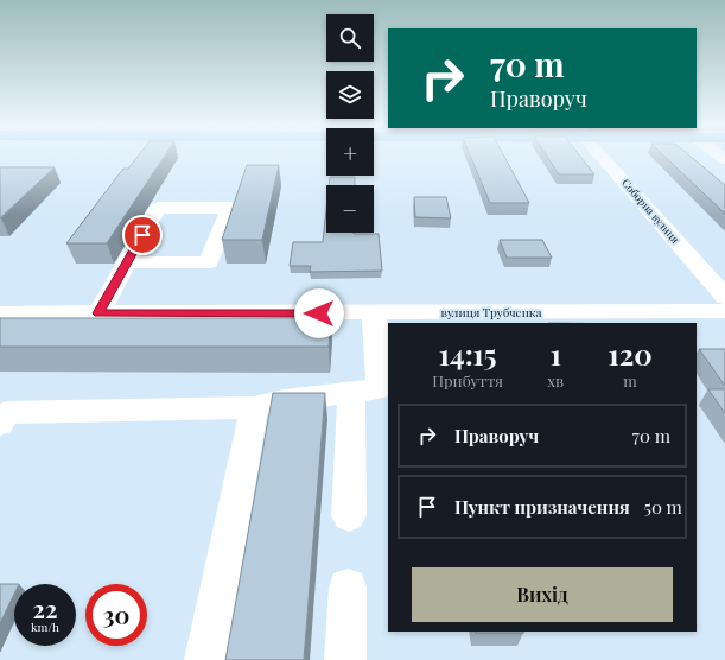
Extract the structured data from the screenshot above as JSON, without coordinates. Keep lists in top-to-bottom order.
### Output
{
  "streets": {
    "street": ["Соборна вулиця", "вулиця Трубченка"]
  },
  "page": {
    "map_buttons": ["+", "−"],
    "turn": ["70 m", "Праворуч"],
    "eta": [
      "14:15",
      "Прибуття",
      "1",
      "хв",
      "120",
      "m"
    ],
    "list": [
      {
        "name": "Праворуч",
        "value": "70 m"
      },
      {
        "name": "Пункт призначення",
        "value": "50 m"
      }
    ],
    "buttons": "Вихід",
    "speed": "22 km/h",
    "limit": "30"
  }
}
